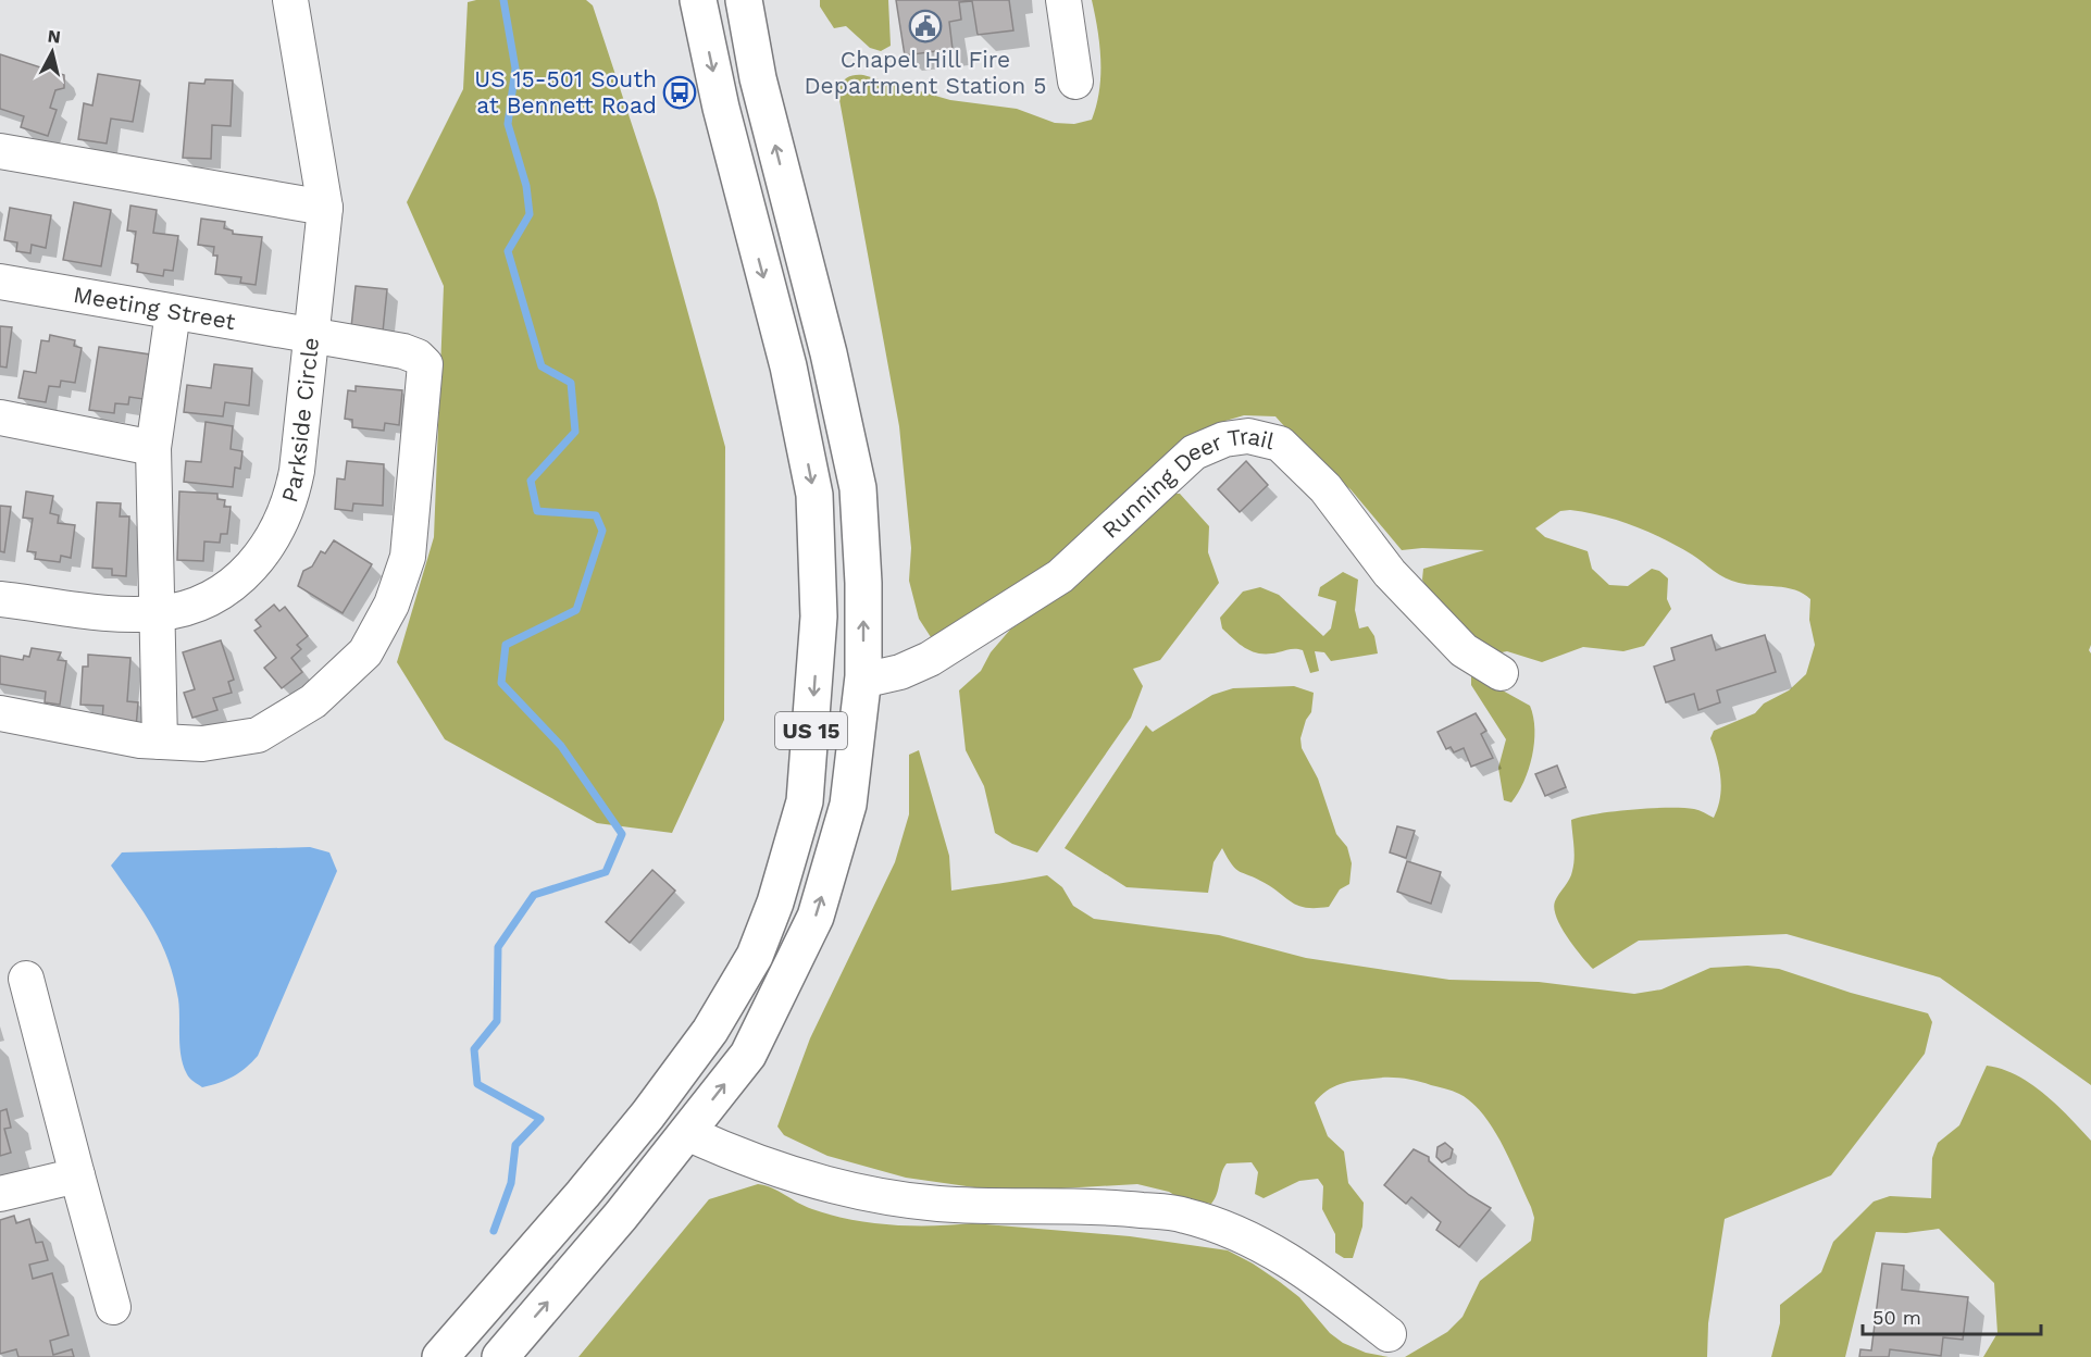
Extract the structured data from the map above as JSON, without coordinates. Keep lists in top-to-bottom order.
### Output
{
  "streets": {
    "highway": ["US 15"],
    "street": ["Meeting Street", "Parkside Circle", "Running Deer Trail"]
  },
  "crossings": [
    ["Meeting Street", "Parkside Circle"],
    ["Running Deer Trail", "US 15"]
  ],
  "places": {
    "public building": ["Chapel Hill Fire Department Station 5"],
    "bus stop": ["US 15-501 South at Bennett Road"]
  },
  "scale_bar": "50 m",
  "north": "top"
}
